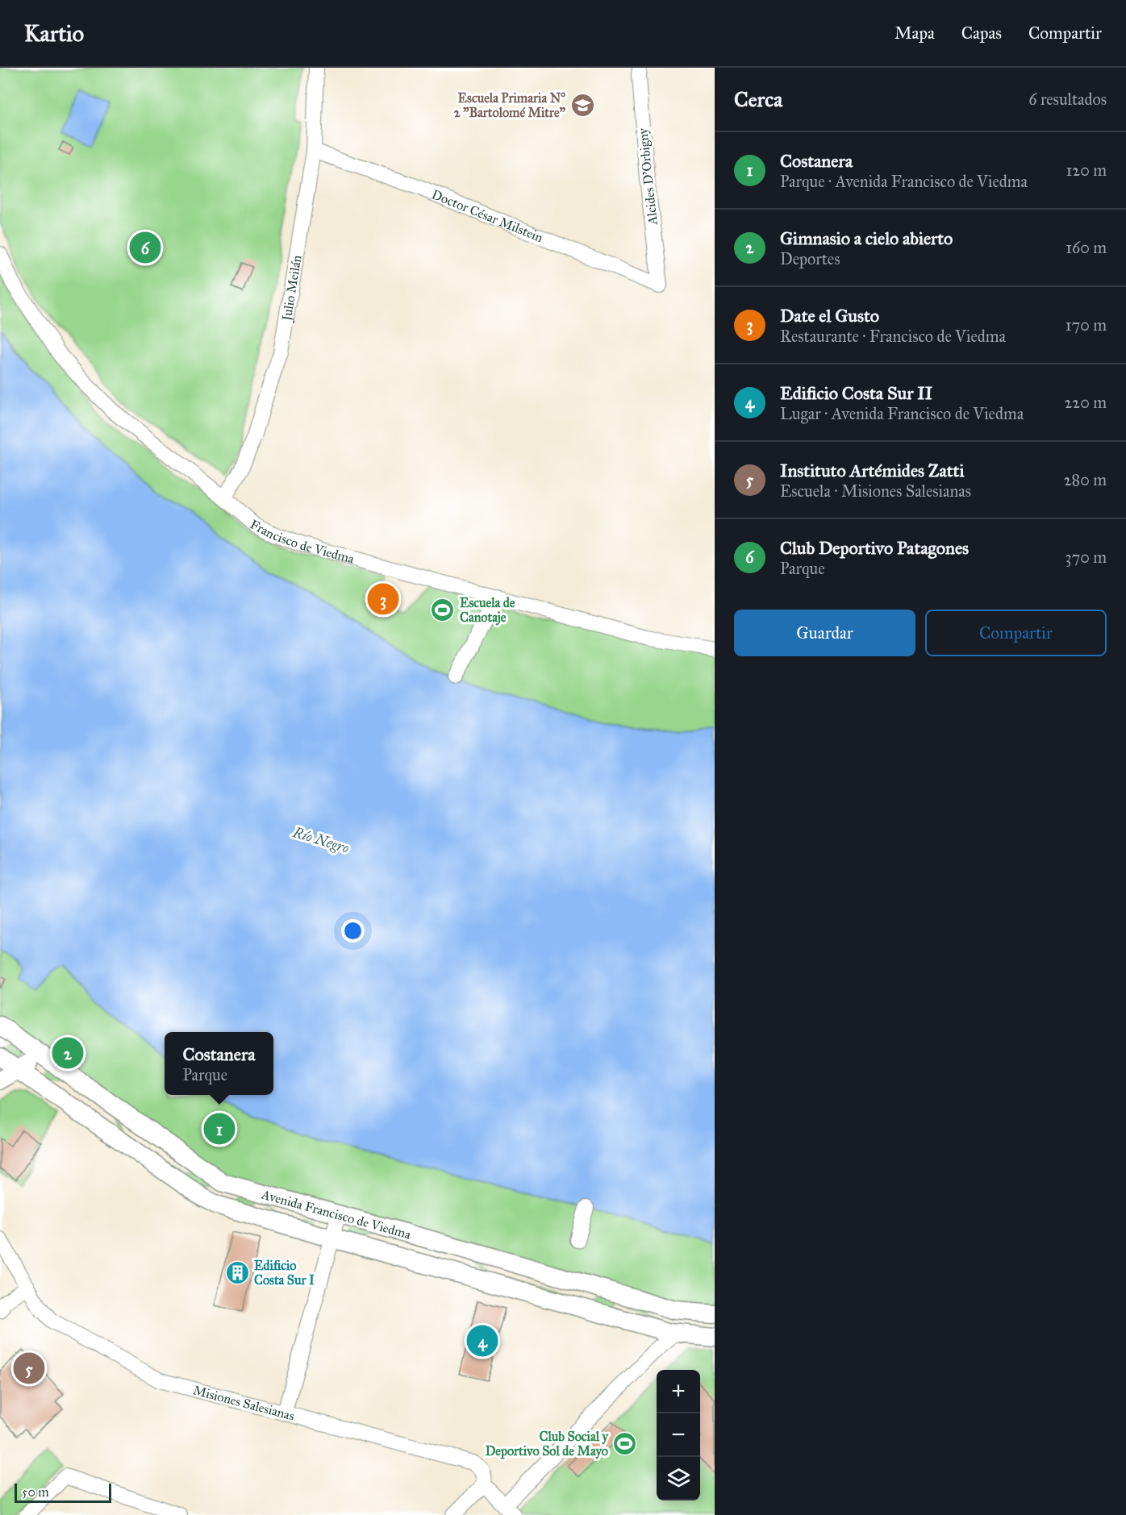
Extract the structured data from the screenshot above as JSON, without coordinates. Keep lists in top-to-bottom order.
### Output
{
  "streets": {
    "main road": ["Avenida Francisco de Viedma"],
    "street": [
      "Alcides D'Orbigny",
      "Doctor César Milstein",
      "Julio Meilán",
      "Francisco de Viedma",
      "Misiones Salesianas"
    ]
  },
  "crossings": [
    ["Alcides D'Orbigny", "Doctor César Milstein"],
    ["Doctor César Milstein", "Julio Meilán"],
    ["Julio Meilán", "Francisco de Viedma"]
  ],
  "water": ["Río Negro"],
  "places": {
    "school or university": ["Escuela Primaria N° 2 \"Bartolomé Mitre\""],
    "sports": ["Escuela de Canotaje", "Club Social y Deportivo Sol de Mayo"],
    "building": ["Edificio Costa Sur I"]
  },
  "scale_bar": "50 m",
  "page": {
    "header": "Kartio",
    "nav": ["Mapa", "Capas", "Compartir"],
    "heading": ["Cerca", "6 resultados"],
    "list": [
      {
        "mark": "1",
        "name": "Costanera",
        "note": "Parque · Avenida Francisco de Viedma",
        "value": "120 m"
      },
      {
        "mark": "2",
        "name": "Gimnasio a cielo abierto",
        "note": "Deportes",
        "value": "160 m"
      },
      {
        "mark": "3",
        "name": "Date el Gusto",
        "note": "Restaurante · Francisco de Viedma",
        "value": "170 m"
      },
      {
        "mark": "4",
        "name": "Edificio Costa Sur II",
        "note": "Lugar · Avenida Francisco de Viedma",
        "value": "220 m"
      },
      {
        "mark": "5",
        "name": "Instituto Artémides Zatti",
        "note": "Escuela · Misiones Salesianas",
        "value": "280 m"
      },
      {
        "mark": "6",
        "name": "Club Deportivo Patagones",
        "note": "Parque",
        "value": "370 m"
      }
    ],
    "pins": [
      "6",
      "3",
      "2",
      "1",
      "4",
      "5"
    ],
    "buttons": ["Guardar", "Compartir"],
    "popup": ["Costanera", "Parque"],
    "map_buttons": ["+", "−"],
    "scale": "50 m"
  }
}
